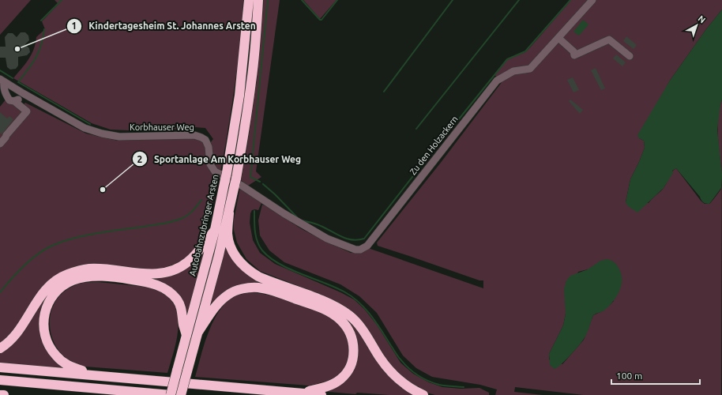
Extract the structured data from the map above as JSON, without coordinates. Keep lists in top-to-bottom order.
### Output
{
  "streets": {
    "highway": ["Autobahnzubringer Arsten"],
    "street": ["Korbhauser Weg", "Zu den Holzackern"]
  },
  "crossings": [
    ["Korbhauser Weg", "Zu den Holzackern"]
  ],
  "places": ["Kindertagesheim St. Johannes Arsten", "Sportanlage Am Korbhauser Weg"],
  "scale_bar": "100 m",
  "north": "top right"
}
